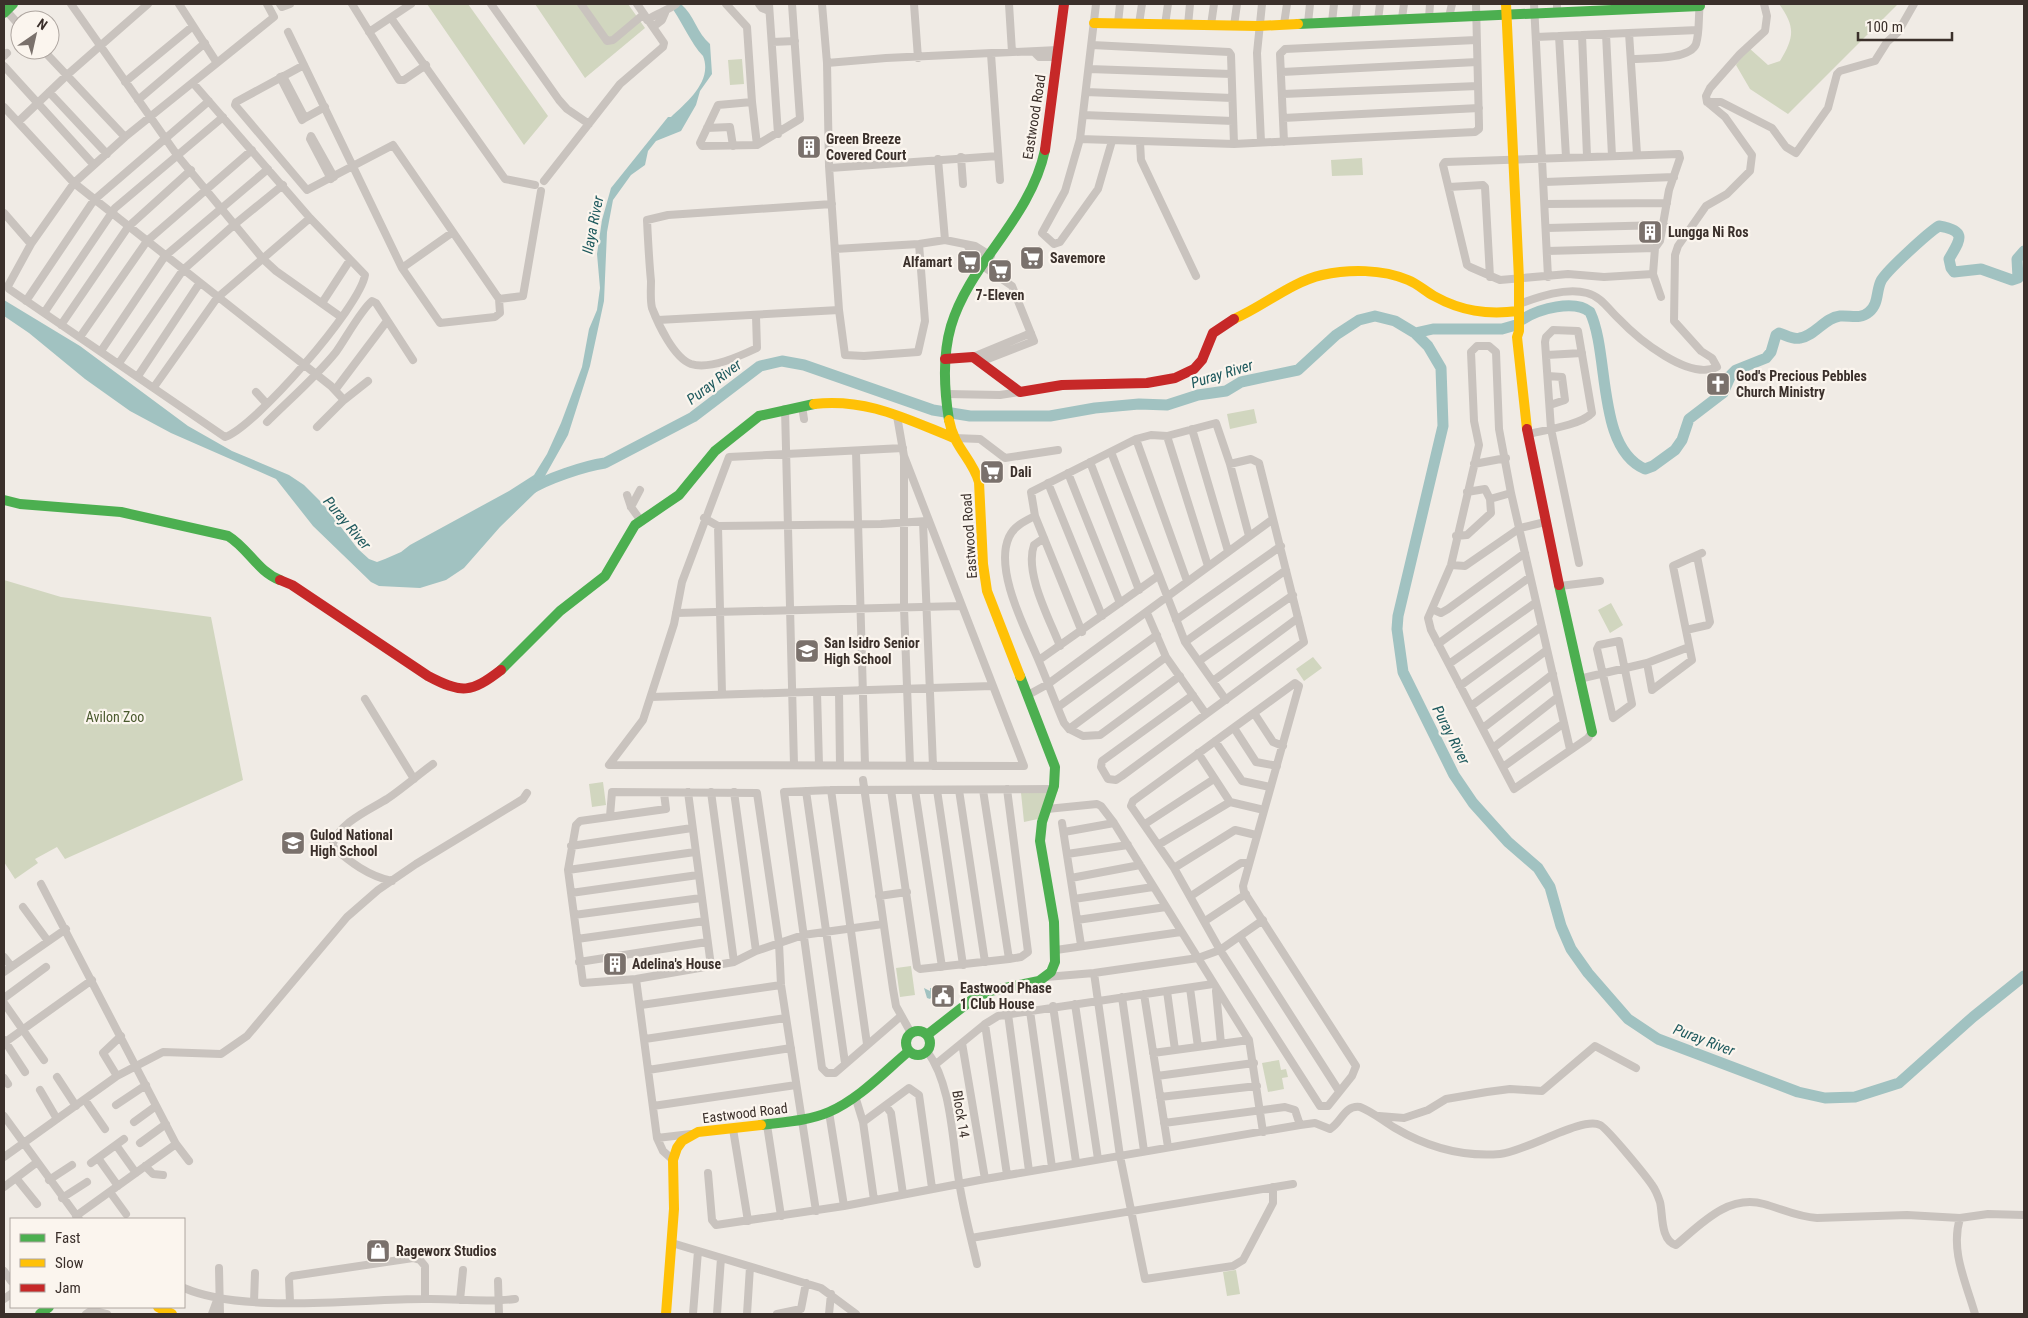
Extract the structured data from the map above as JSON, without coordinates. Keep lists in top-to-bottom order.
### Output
{
  "streets": {
    "street": ["Eastwood Road", "Block 14"]
  },
  "crossings": [
    ["Eastwood Road", "Block 14"]
  ],
  "water": ["Ilaya River", "Puray River"],
  "parks": ["Avilon Zoo"],
  "places": {
    "building": ["Green Breeze Covered Court", "Lungga Ni Ros", "Adelina's House"],
    "supermarket": [
      "Savemore",
      "Alfamart",
      "7-Eleven",
      "Dali"
    ],
    "church": ["God's Precious Pebbles Church Ministry"],
    "school or university": ["San Isidro Senior High School", "Gulod National High School"],
    "public building": ["Eastwood Phase 1 Club House"],
    "shop": ["Rageworx Studios"]
  },
  "legend": ["Fast", "Slow", "Jam"],
  "scale_bar": "100 m",
  "north": "top right"
}
